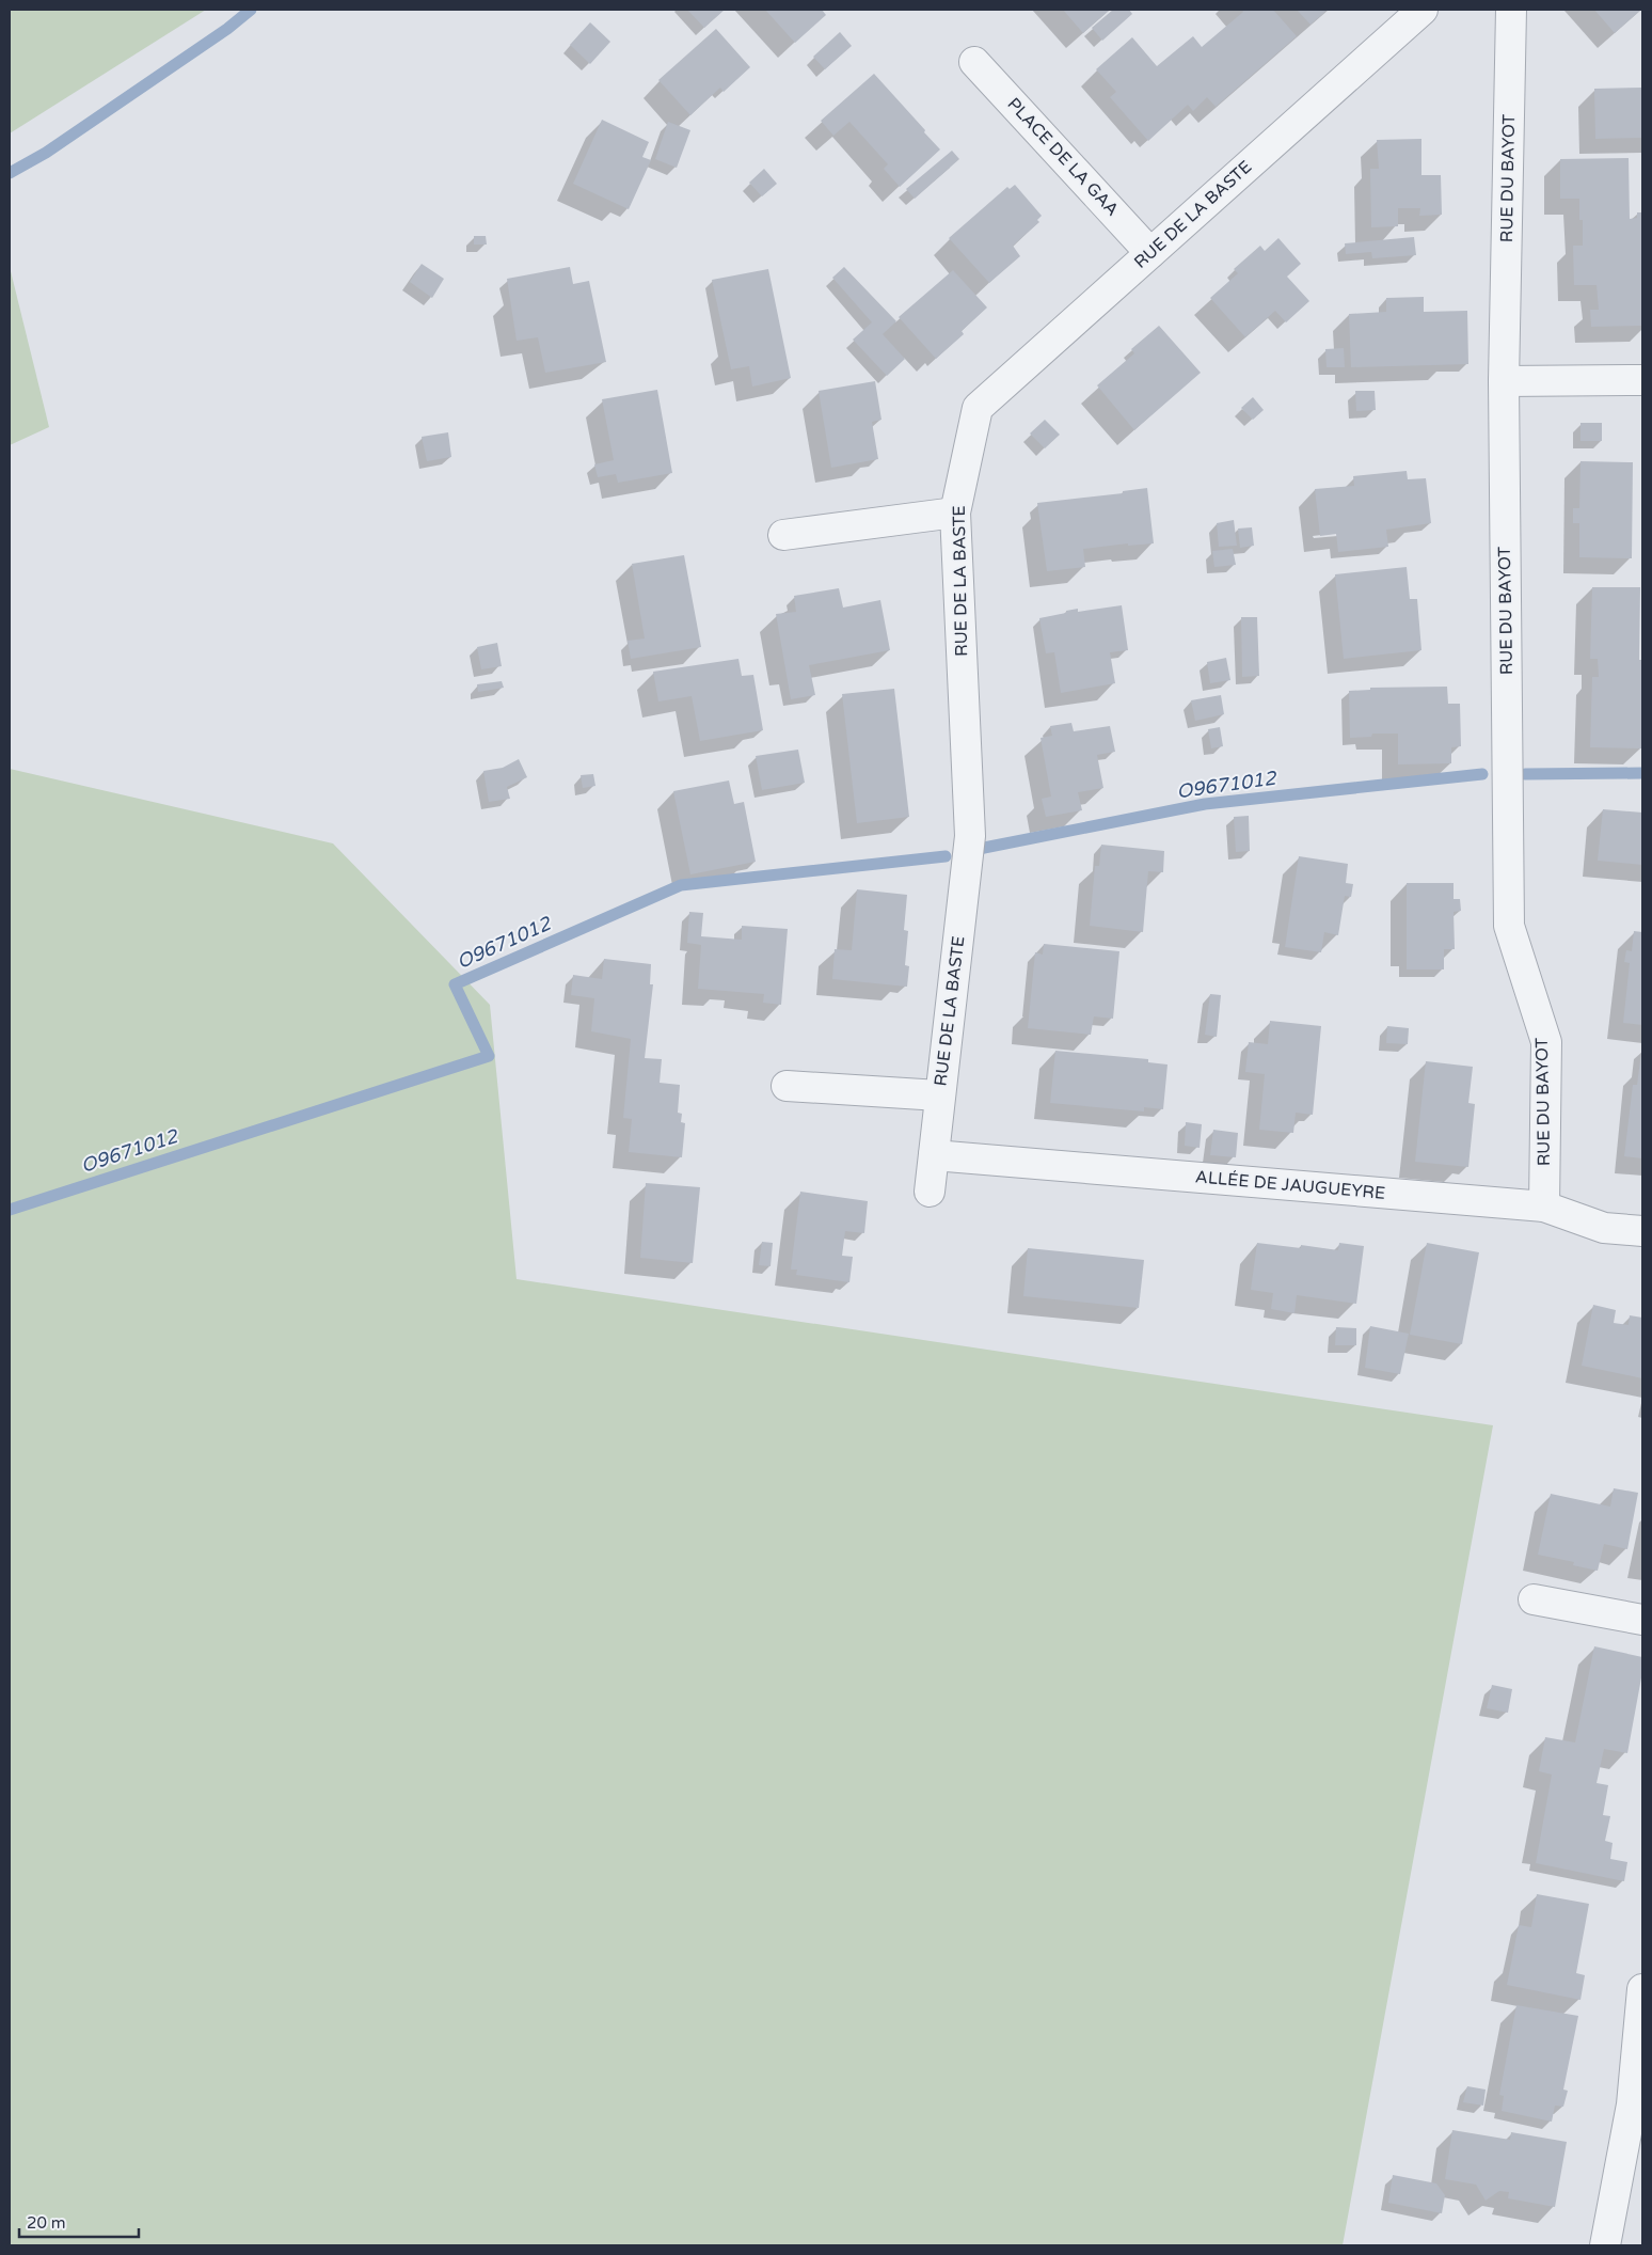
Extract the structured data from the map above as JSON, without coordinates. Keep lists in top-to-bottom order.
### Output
{
  "streets": {
    "street": [
      "PLACE DE LA GAA",
      "RUE DU BAYOT",
      "RUE DE LA BASTE",
      "ALLÉE DE JAUGUEYRE"
    ]
  },
  "crossings": [
    ["PLACE DE LA GAA", "RUE DE LA BASTE"],
    ["RUE DU BAYOT", "ALLÉE DE JAUGUEYRE"],
    ["RUE DE LA BASTE", "ALLÉE DE JAUGUEYRE"]
  ],
  "water": ["O9671012"],
  "scale_bar": "20 m"
}
